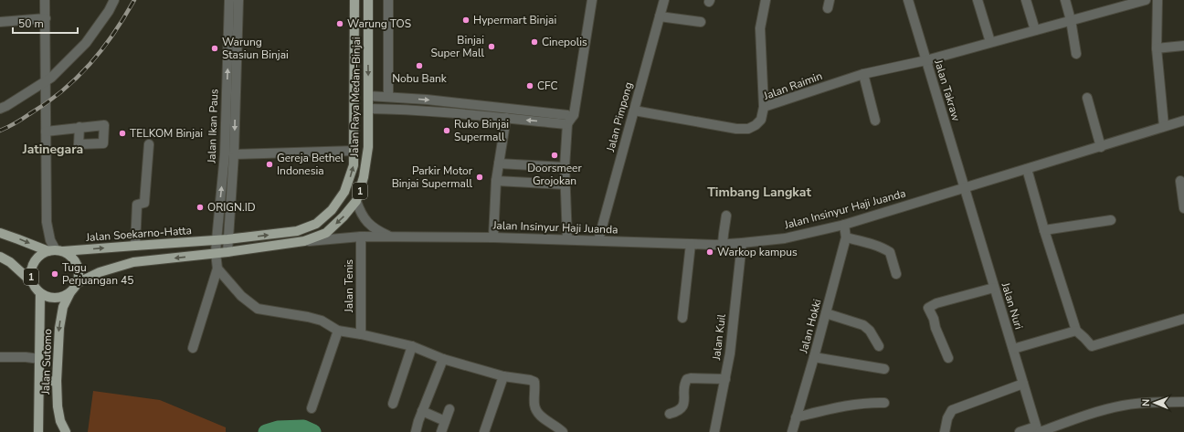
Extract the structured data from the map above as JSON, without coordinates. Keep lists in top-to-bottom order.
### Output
{
  "streets": {
    "main road": [
      "Jalan Raya Medan-Binjai",
      "1",
      "Jalan Soekarno-Hatta",
      "Jalan Sutomo"
    ],
    "street": [
      "Jalan Raimin",
      "Jalan Takraw",
      "Jalan Pimpong",
      "Jalan Ikan Paus",
      "Jalan Insinyur Haji Juanda",
      "Jalan Tenis",
      "Jalan Nuri",
      "Jalan Hokki",
      "Jalan Kuil"
    ]
  },
  "crossings": [
    ["Jalan Raimin", "Jalan Takraw"],
    ["Jalan Raimin", "Jalan Pimpong"],
    ["Jalan Takraw", "Jalan Insinyur Haji Juanda"],
    ["Jalan Takraw", "Jalan Nuri"],
    ["Jalan Raya Medan-Binjai", "Jalan Ikan Paus"],
    ["Jalan Raya Medan-Binjai", "1"],
    ["Jalan Raya Medan-Binjai", "Jalan Insinyur Haji Juanda"],
    ["Jalan Raya Medan-Binjai", "Jalan Soekarno-Hatta"],
    ["Jalan Pimpong", "Jalan Insinyur Haji Juanda"],
    ["Jalan Ikan Paus", "1"],
    ["Jalan Ikan Paus", "Jalan Soekarno-Hatta"],
    ["1", "Jalan Soekarno-Hatta"],
    ["1", "Jalan Sutomo"],
    ["Jalan Insinyur Haji Juanda", "Jalan Tenis"],
    ["Jalan Insinyur Haji Juanda", "Jalan Nuri"],
    ["Jalan Insinyur Haji Juanda", "Jalan Hokki"],
    ["Jalan Insinyur Haji Juanda", "Jalan Kuil"],
    ["Jalan Soekarno-Hatta", "Jalan Sutomo"]
  ],
  "districts": ["Jatinegara", "Timbang Langkat"],
  "places": [
    "Hypermart Binjai",
    "Warung TOS",
    "Cinepolis",
    "Binjai Super Mall",
    "Warung Stasiun Binjai",
    "Nobu Bank",
    "CFC",
    "Ruko Binjai Supermall",
    "TELKOM Binjai",
    "Doorsmeer Grojokan",
    "Gereja Bethel Indonesia",
    "Parkir Motor Binjai Supermall",
    "ORIGN.ID",
    "Warkop kampus",
    "Tugu Perjuangan 45"
  ],
  "scale_bar": "50 m",
  "north": "left"
}
